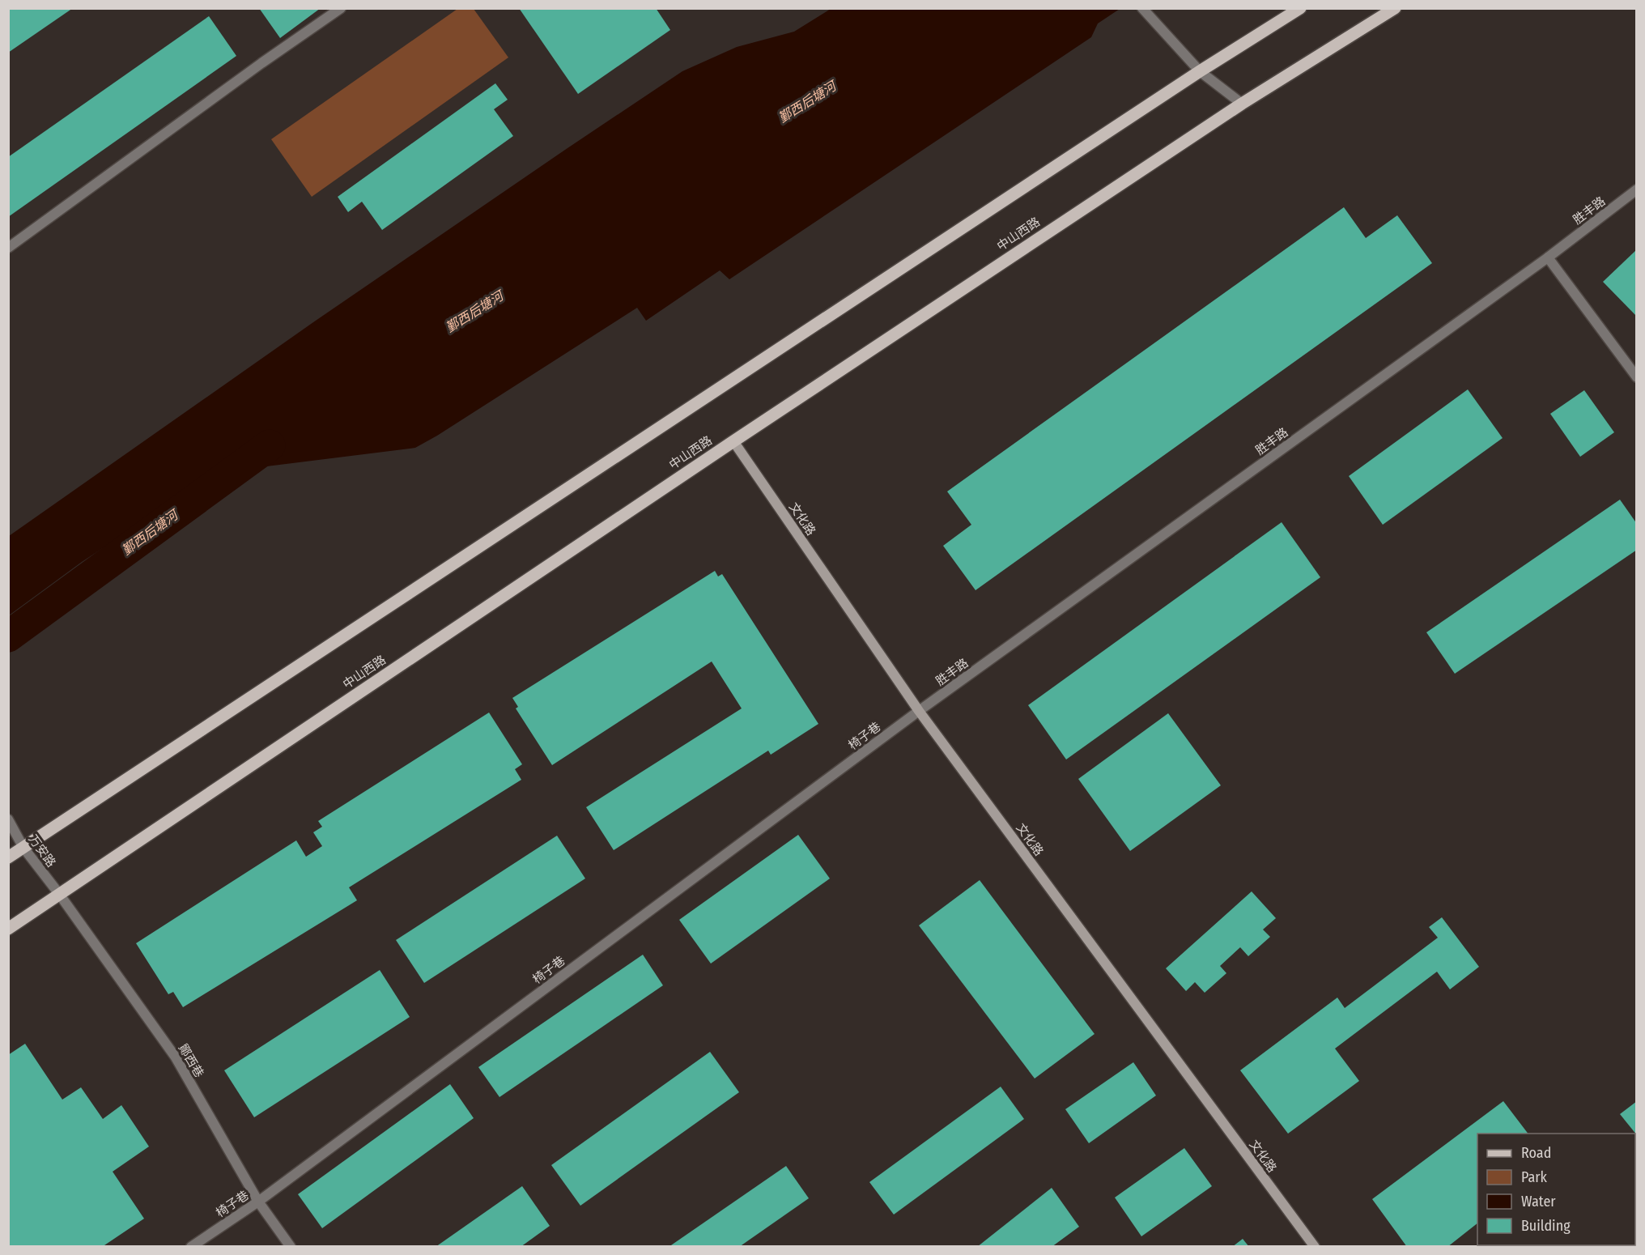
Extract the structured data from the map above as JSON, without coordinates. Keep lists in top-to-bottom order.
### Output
{
  "streets": {
    "main road": ["中山西路"],
    "street": [
      "胜丰路",
      "文化路",
      "椅子巷",
      "万安路",
      "鄮西巷"
    ]
  },
  "crossings": [
    ["胜丰路", "文化路"],
    ["胜丰路", "椅子巷"],
    ["中山西路", "文化路"],
    ["中山西路", "万安路"],
    ["中山西路", "鄮西巷"],
    ["文化路", "椅子巷"],
    ["椅子巷", "鄮西巷"],
    ["万安路", "鄮西巷"]
  ],
  "water": ["鄞西后塘河"],
  "legend": [
    "Road",
    "Park",
    "Water",
    "Building"
  ]
}
